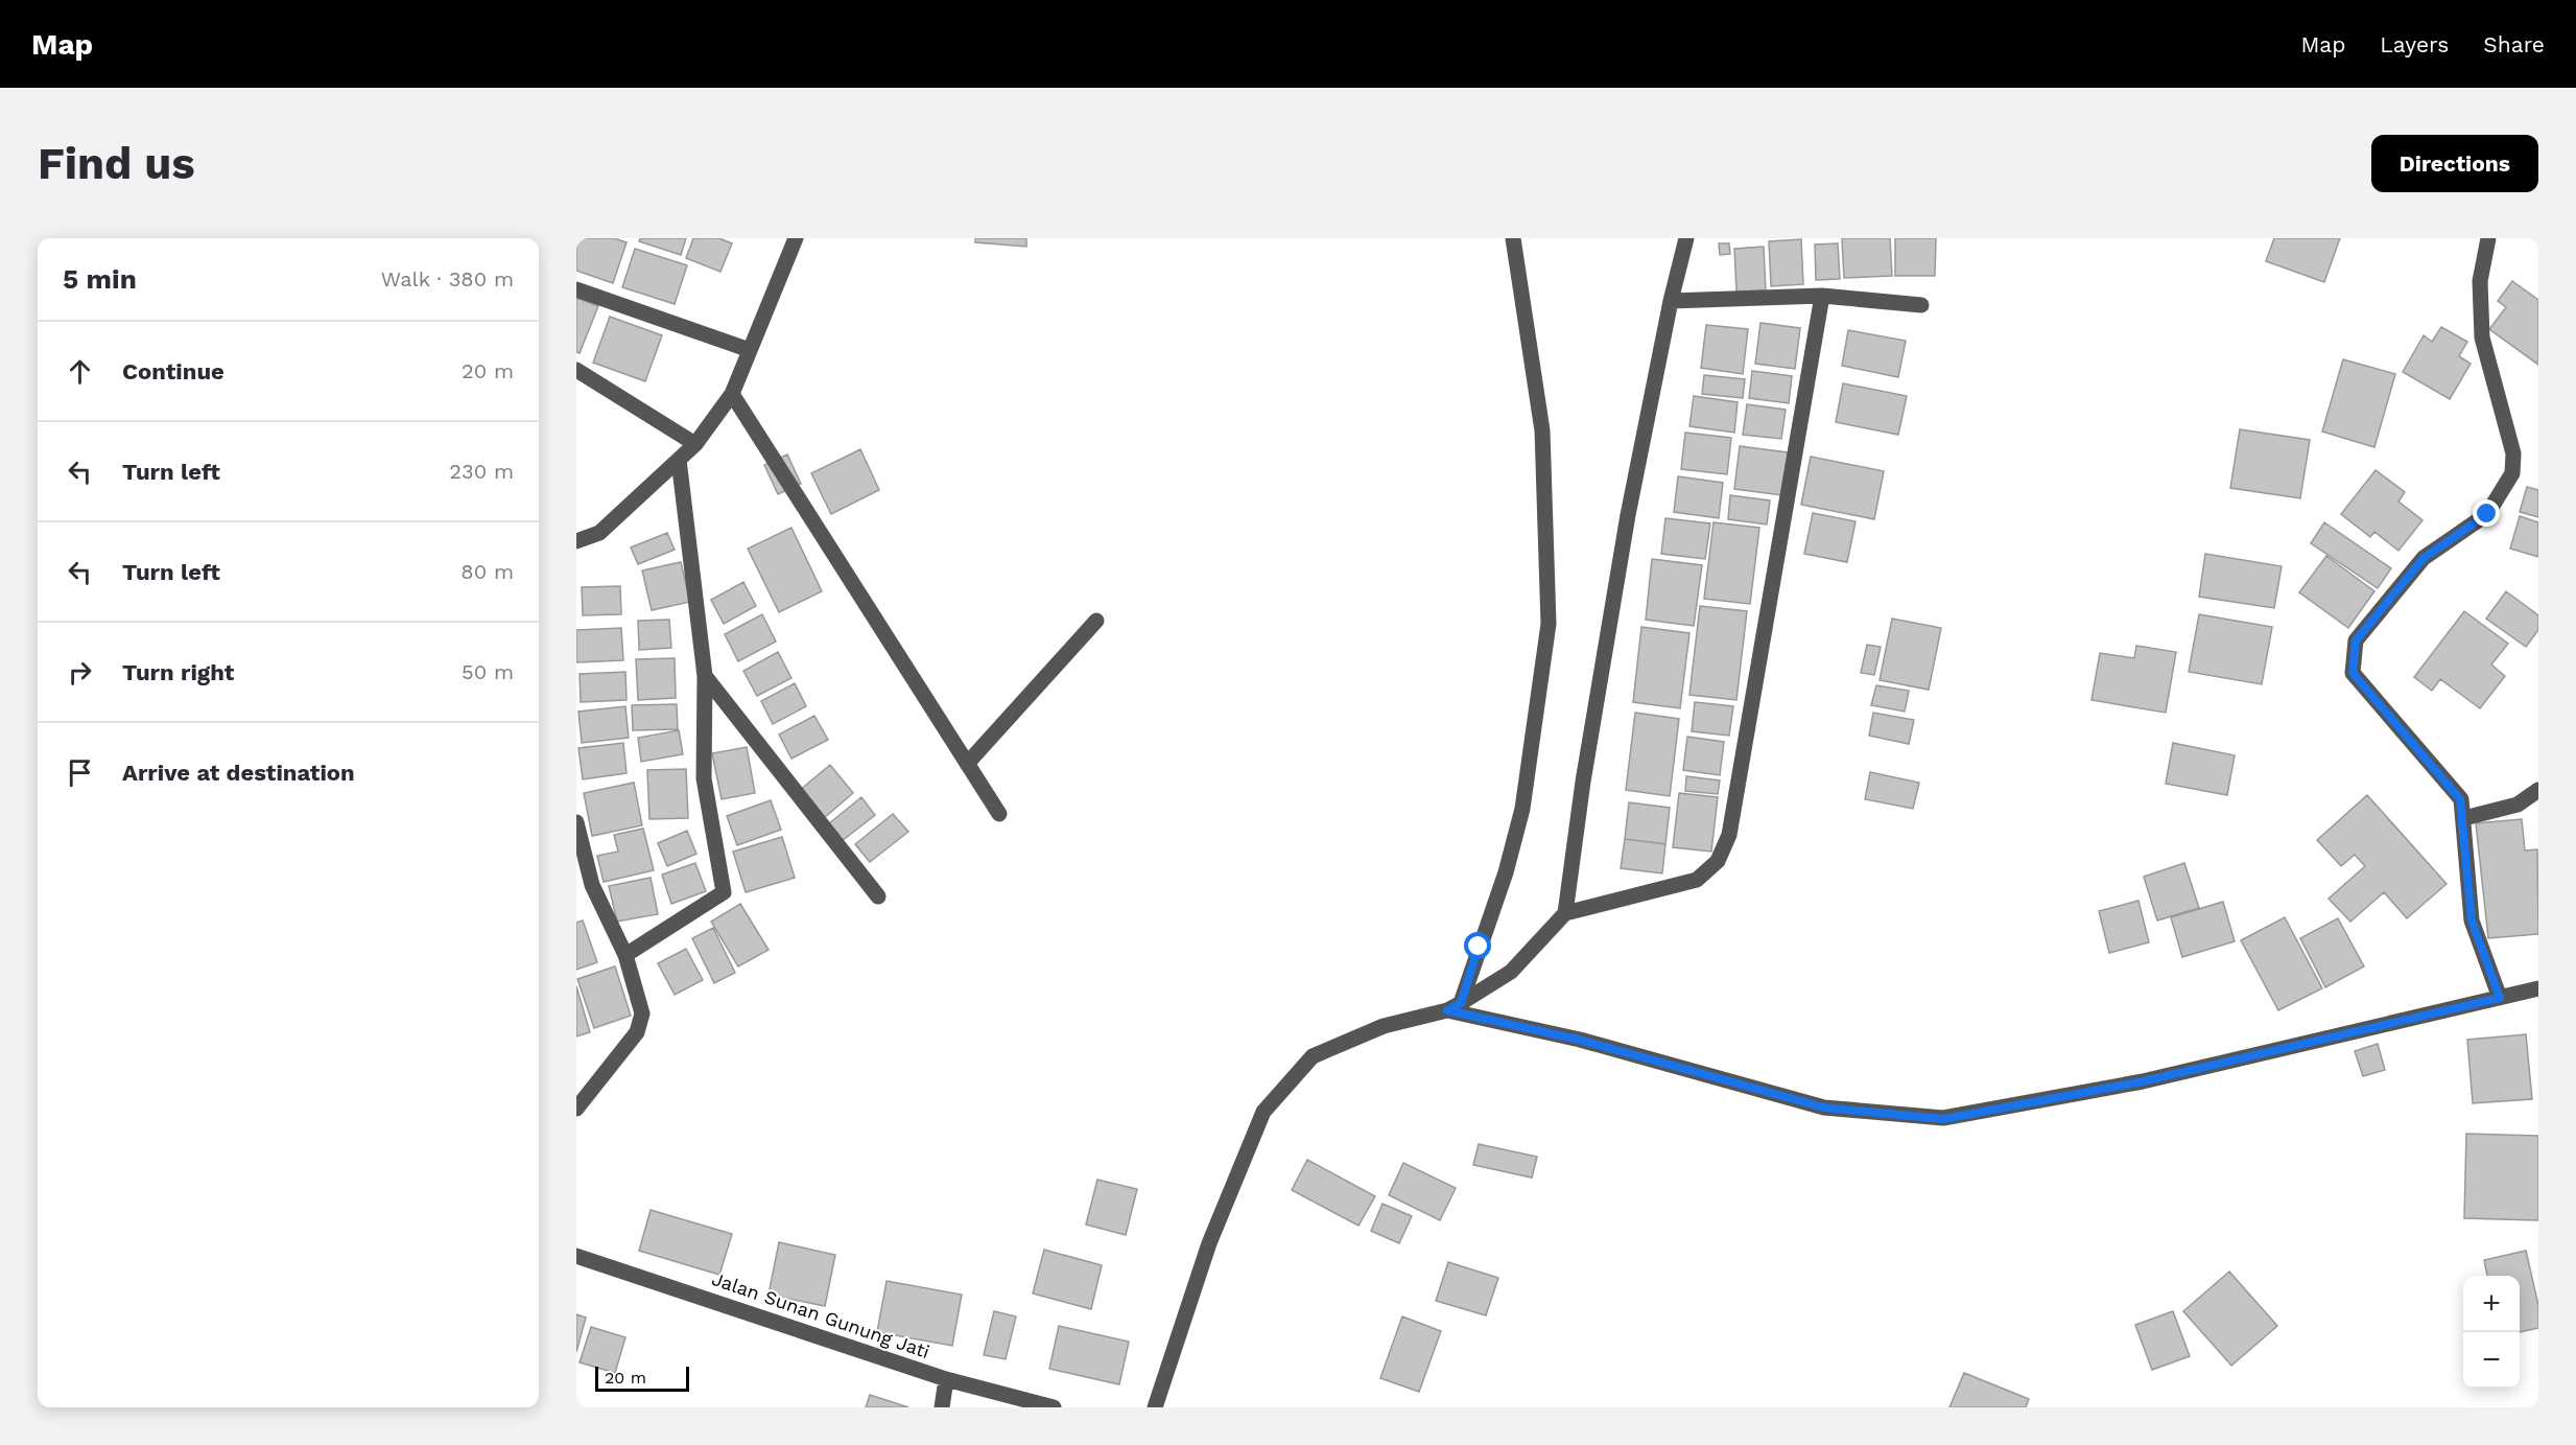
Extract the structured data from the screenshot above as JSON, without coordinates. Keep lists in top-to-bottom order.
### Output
{
  "streets": {
    "street": ["Jalan Sunan Gunung Jati"]
  },
  "scale_bar": "20 m",
  "page": {
    "header": "Map",
    "nav": ["Map", "Layers", "Share"],
    "buttons": "Directions",
    "title": "Find us",
    "heading": ["5 min", "Walk · 380 m"],
    "list": [
      ["Continue", "20 m"],
      ["Turn left", "230 m"],
      ["Turn left", "80 m"],
      ["Turn right", "50 m"],
      "Arrive at destination"
    ],
    "map_buttons": ["+", "−"],
    "scale": "20 m"
  }
}
